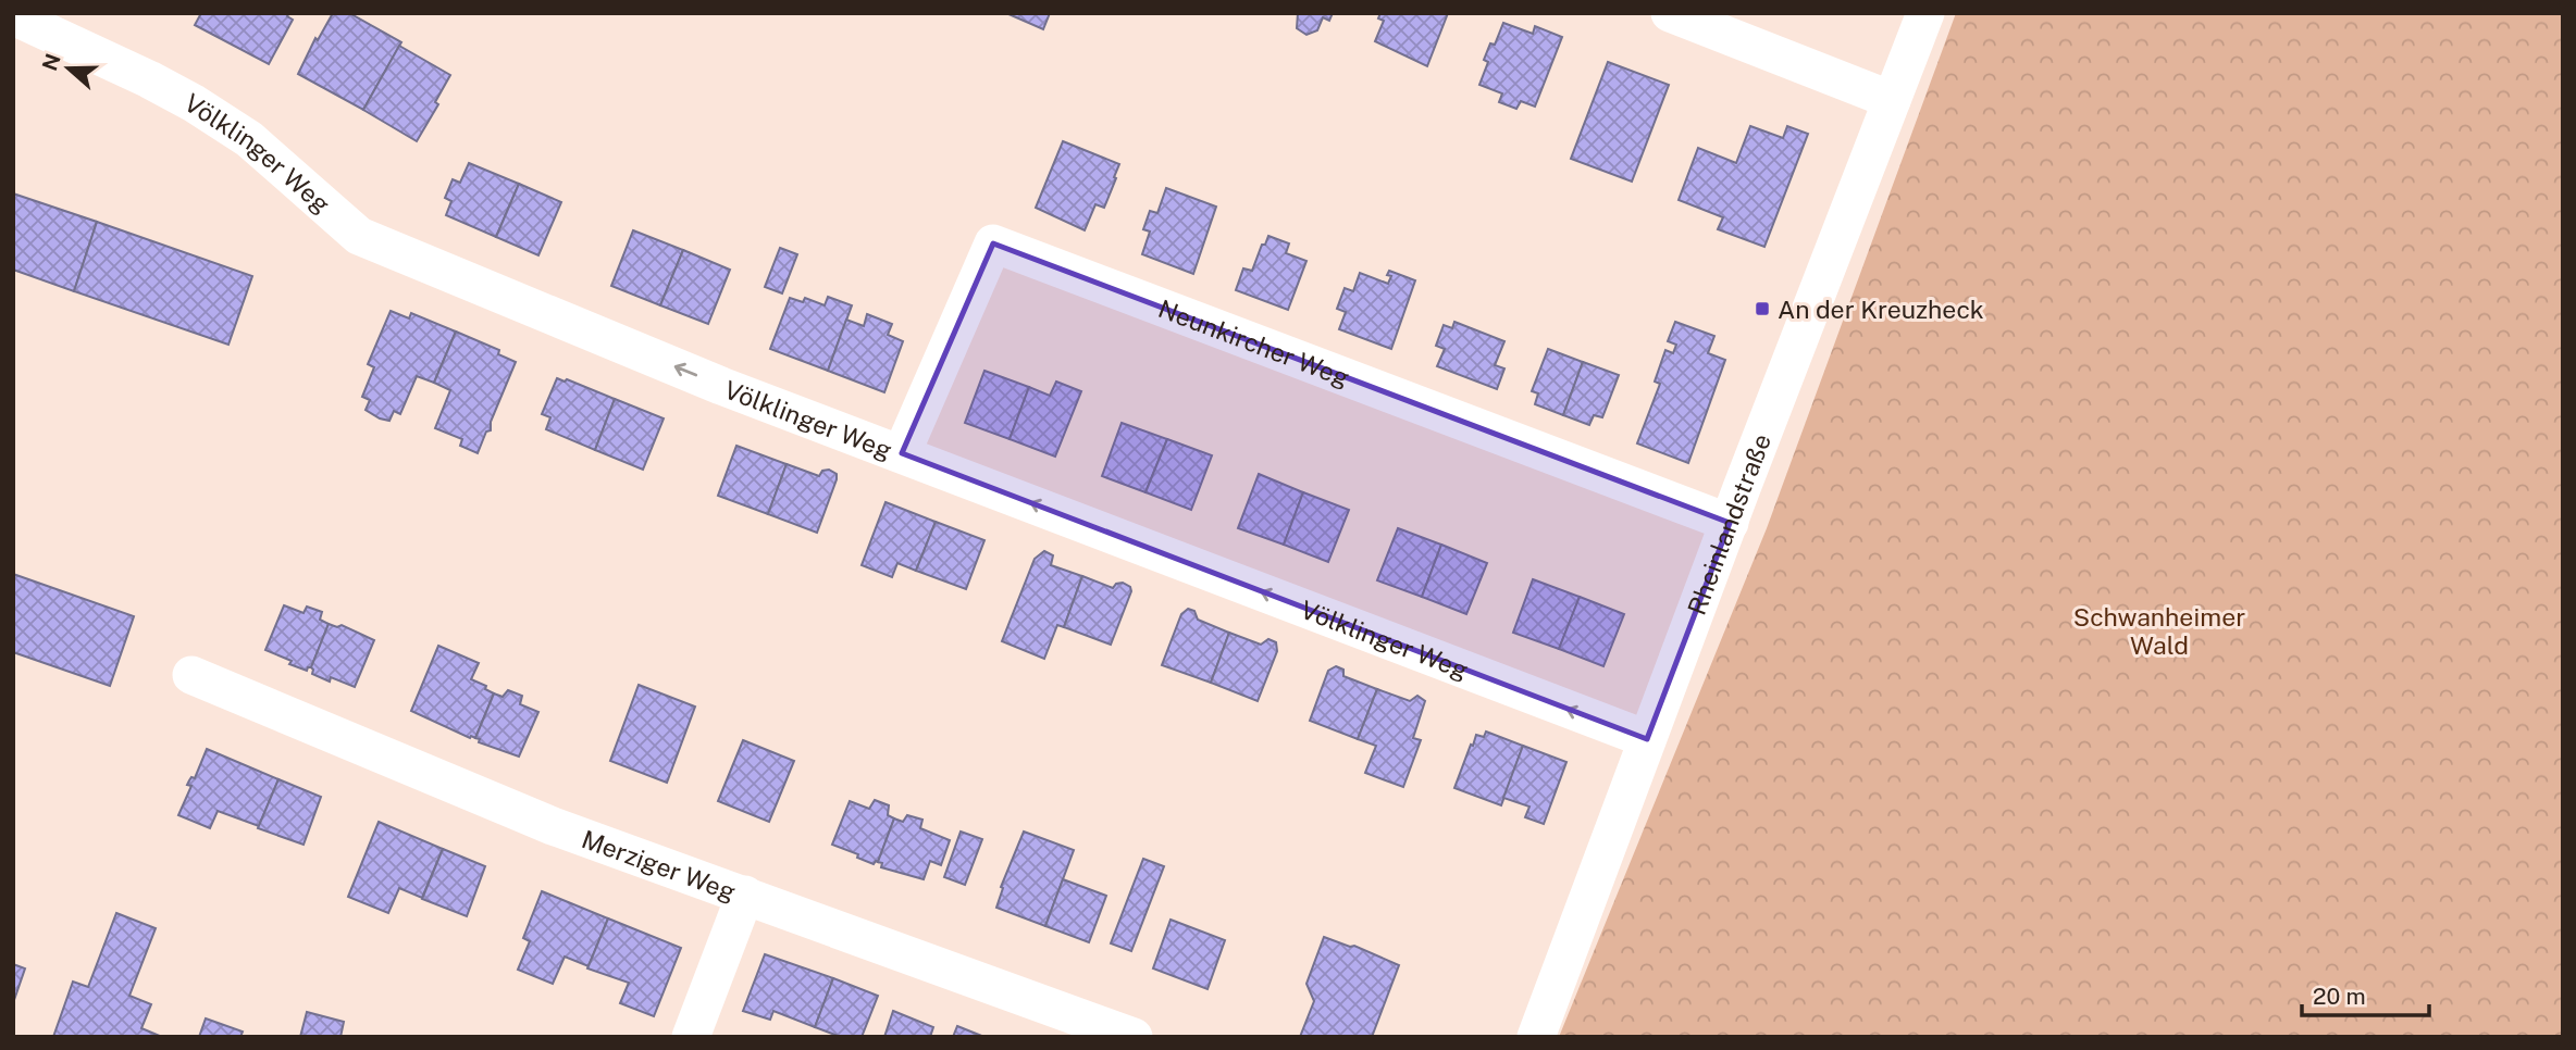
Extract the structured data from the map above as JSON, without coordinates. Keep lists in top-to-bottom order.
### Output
{
  "streets": {
    "street": [
      "Völklinger Weg",
      "Neunkircher Weg",
      "Rheinlandstraße",
      "Merziger Weg"
    ]
  },
  "crossings": [
    ["Völklinger Weg", "Neunkircher Weg"],
    ["Völklinger Weg", "Rheinlandstraße"],
    ["Neunkircher Weg", "Rheinlandstraße"]
  ],
  "one_way": ["Völklinger Weg"],
  "parks": ["Schwanheimer Wald"],
  "places": {
    "transit": ["An der Kreuzheck"]
  },
  "scale_bar": "20 m",
  "north": "left"
}
